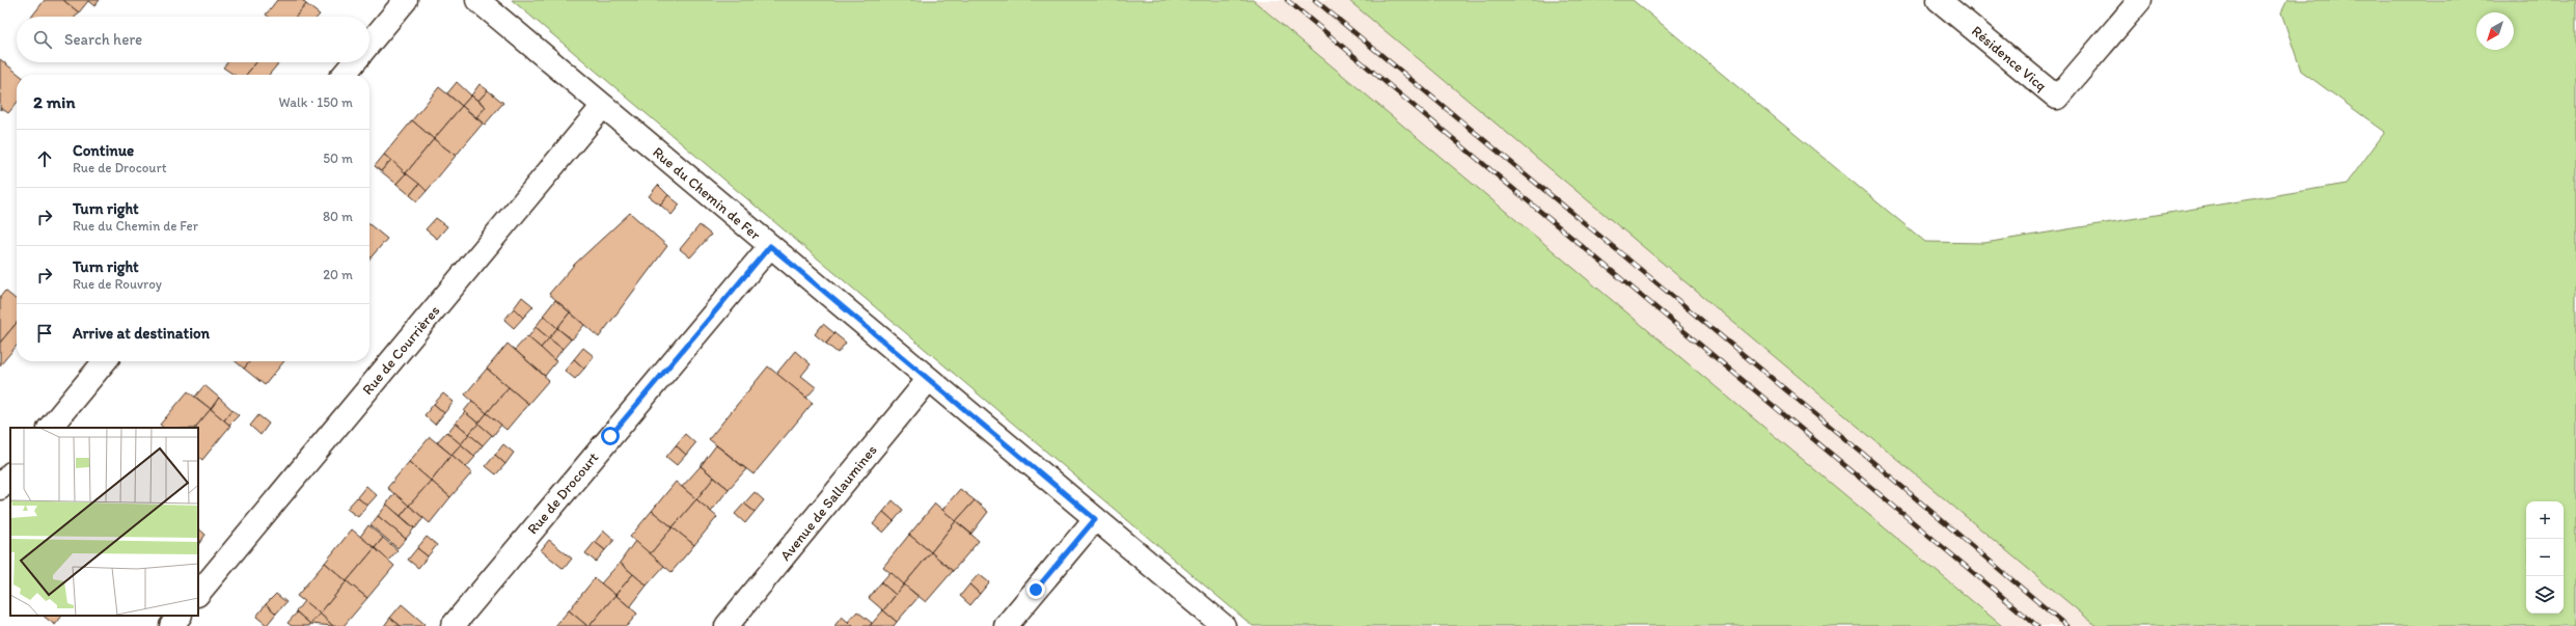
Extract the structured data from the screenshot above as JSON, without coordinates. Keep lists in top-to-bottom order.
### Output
{
  "streets": {
    "street": [
      "Résidence Vicq",
      "Rue du Chemin de Fer",
      "Rue de Courrières",
      "Rue de Drocourt",
      "Avenue de Sallaumines"
    ]
  },
  "crossings": [
    ["Rue du Chemin de Fer", "Rue de Courrières"],
    ["Rue du Chemin de Fer", "Rue de Drocourt"],
    ["Rue du Chemin de Fer", "Avenue de Sallaumines"]
  ],
  "north": "bottom left",
  "page": {
    "search": "Search here",
    "heading": ["2 min", "Walk · 150 m"],
    "list": [
      ["Continue", "Rue de Drocourt", "50 m"],
      ["Turn right", "Rue du Chemin de Fer", "80 m"],
      ["Turn right", "Rue de Rouvroy", "20 m"],
      "Arrive at destination"
    ],
    "map_buttons": ["+", "−"]
  }
}
